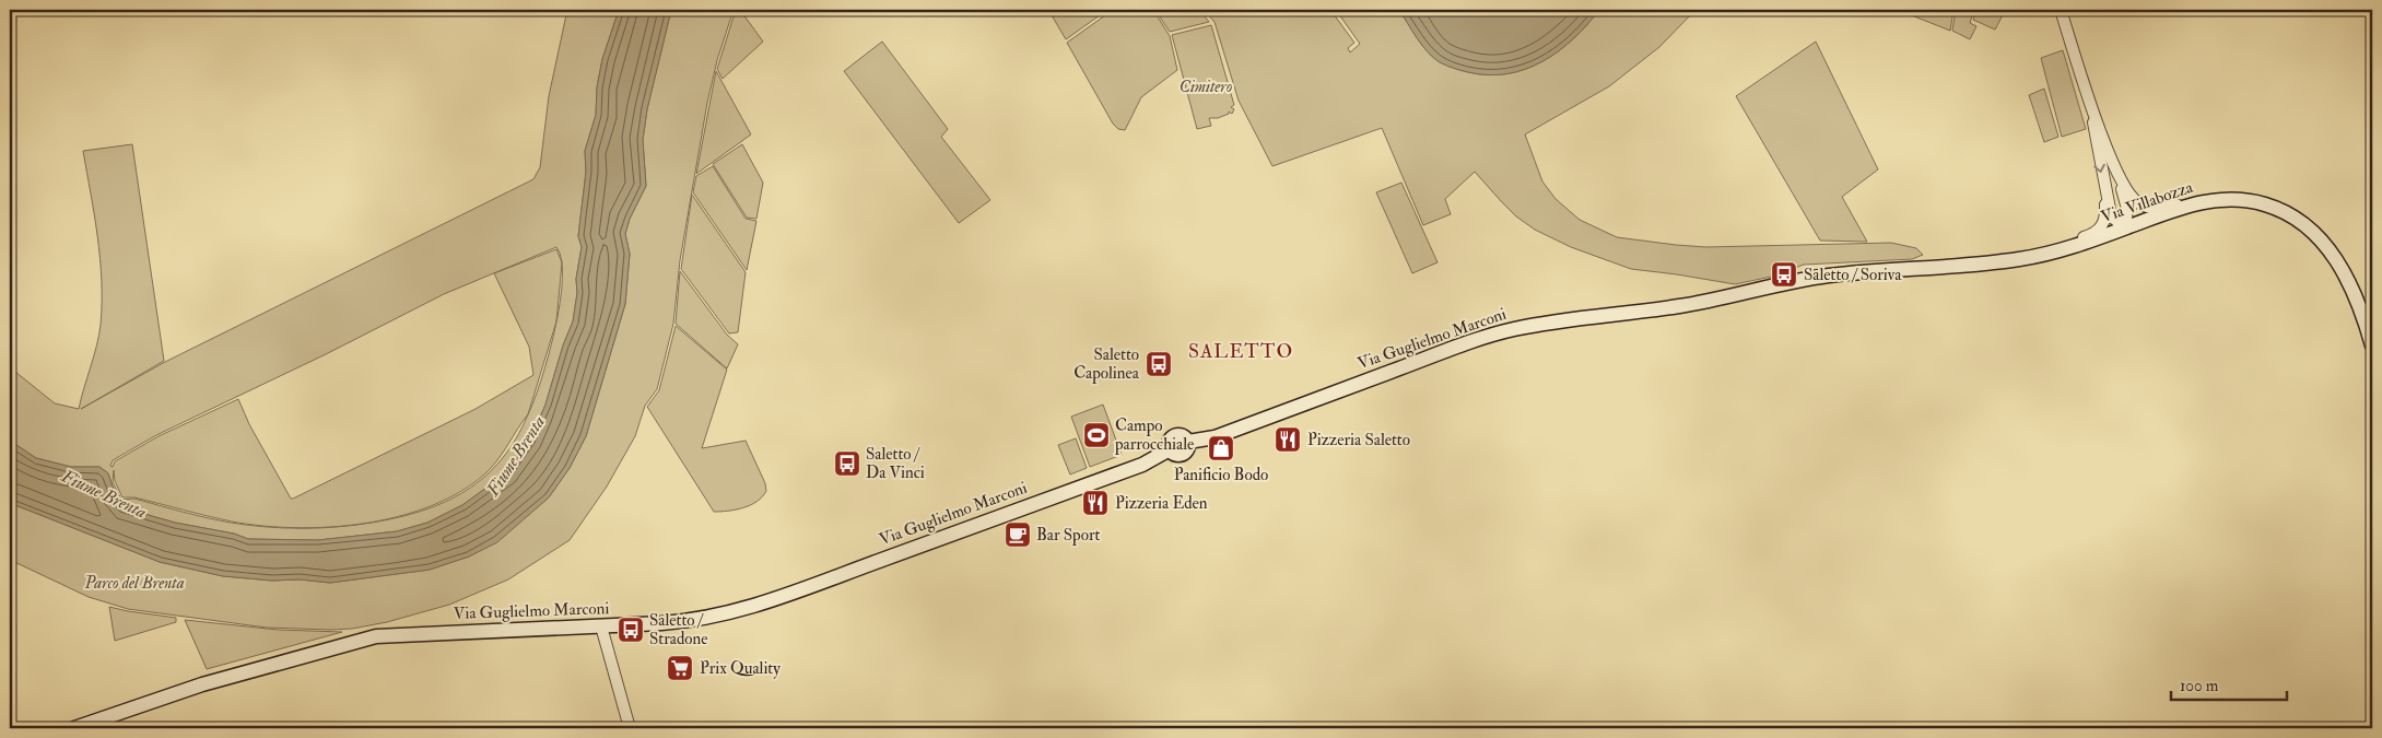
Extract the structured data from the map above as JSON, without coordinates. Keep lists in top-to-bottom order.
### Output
{
  "streets": {
    "main road": ["Via Villabozza", "Via Guglielmo Marconi"]
  },
  "crossings": [
    ["Via Villabozza", "Via Guglielmo Marconi"]
  ],
  "districts": ["SALETTO"],
  "water": ["Fiume Brenta"],
  "parks": ["Cimitero", "Parco del Brenta"],
  "places": {
    "bus stop": [
      "Saletto / Soriva",
      "Saletto Capolinea",
      "Saletto / Da Vinci",
      "Saletto / Stradone"
    ],
    "sports": ["Campo parrocchiale"],
    "restaurant": ["Pizzeria Saletto", "Pizzeria Eden"],
    "shop": ["Panificio Bodo"],
    "cafe": ["Bar Sport"],
    "supermarket": ["Prix Quality"]
  },
  "scale_bar": "100 m"
}
